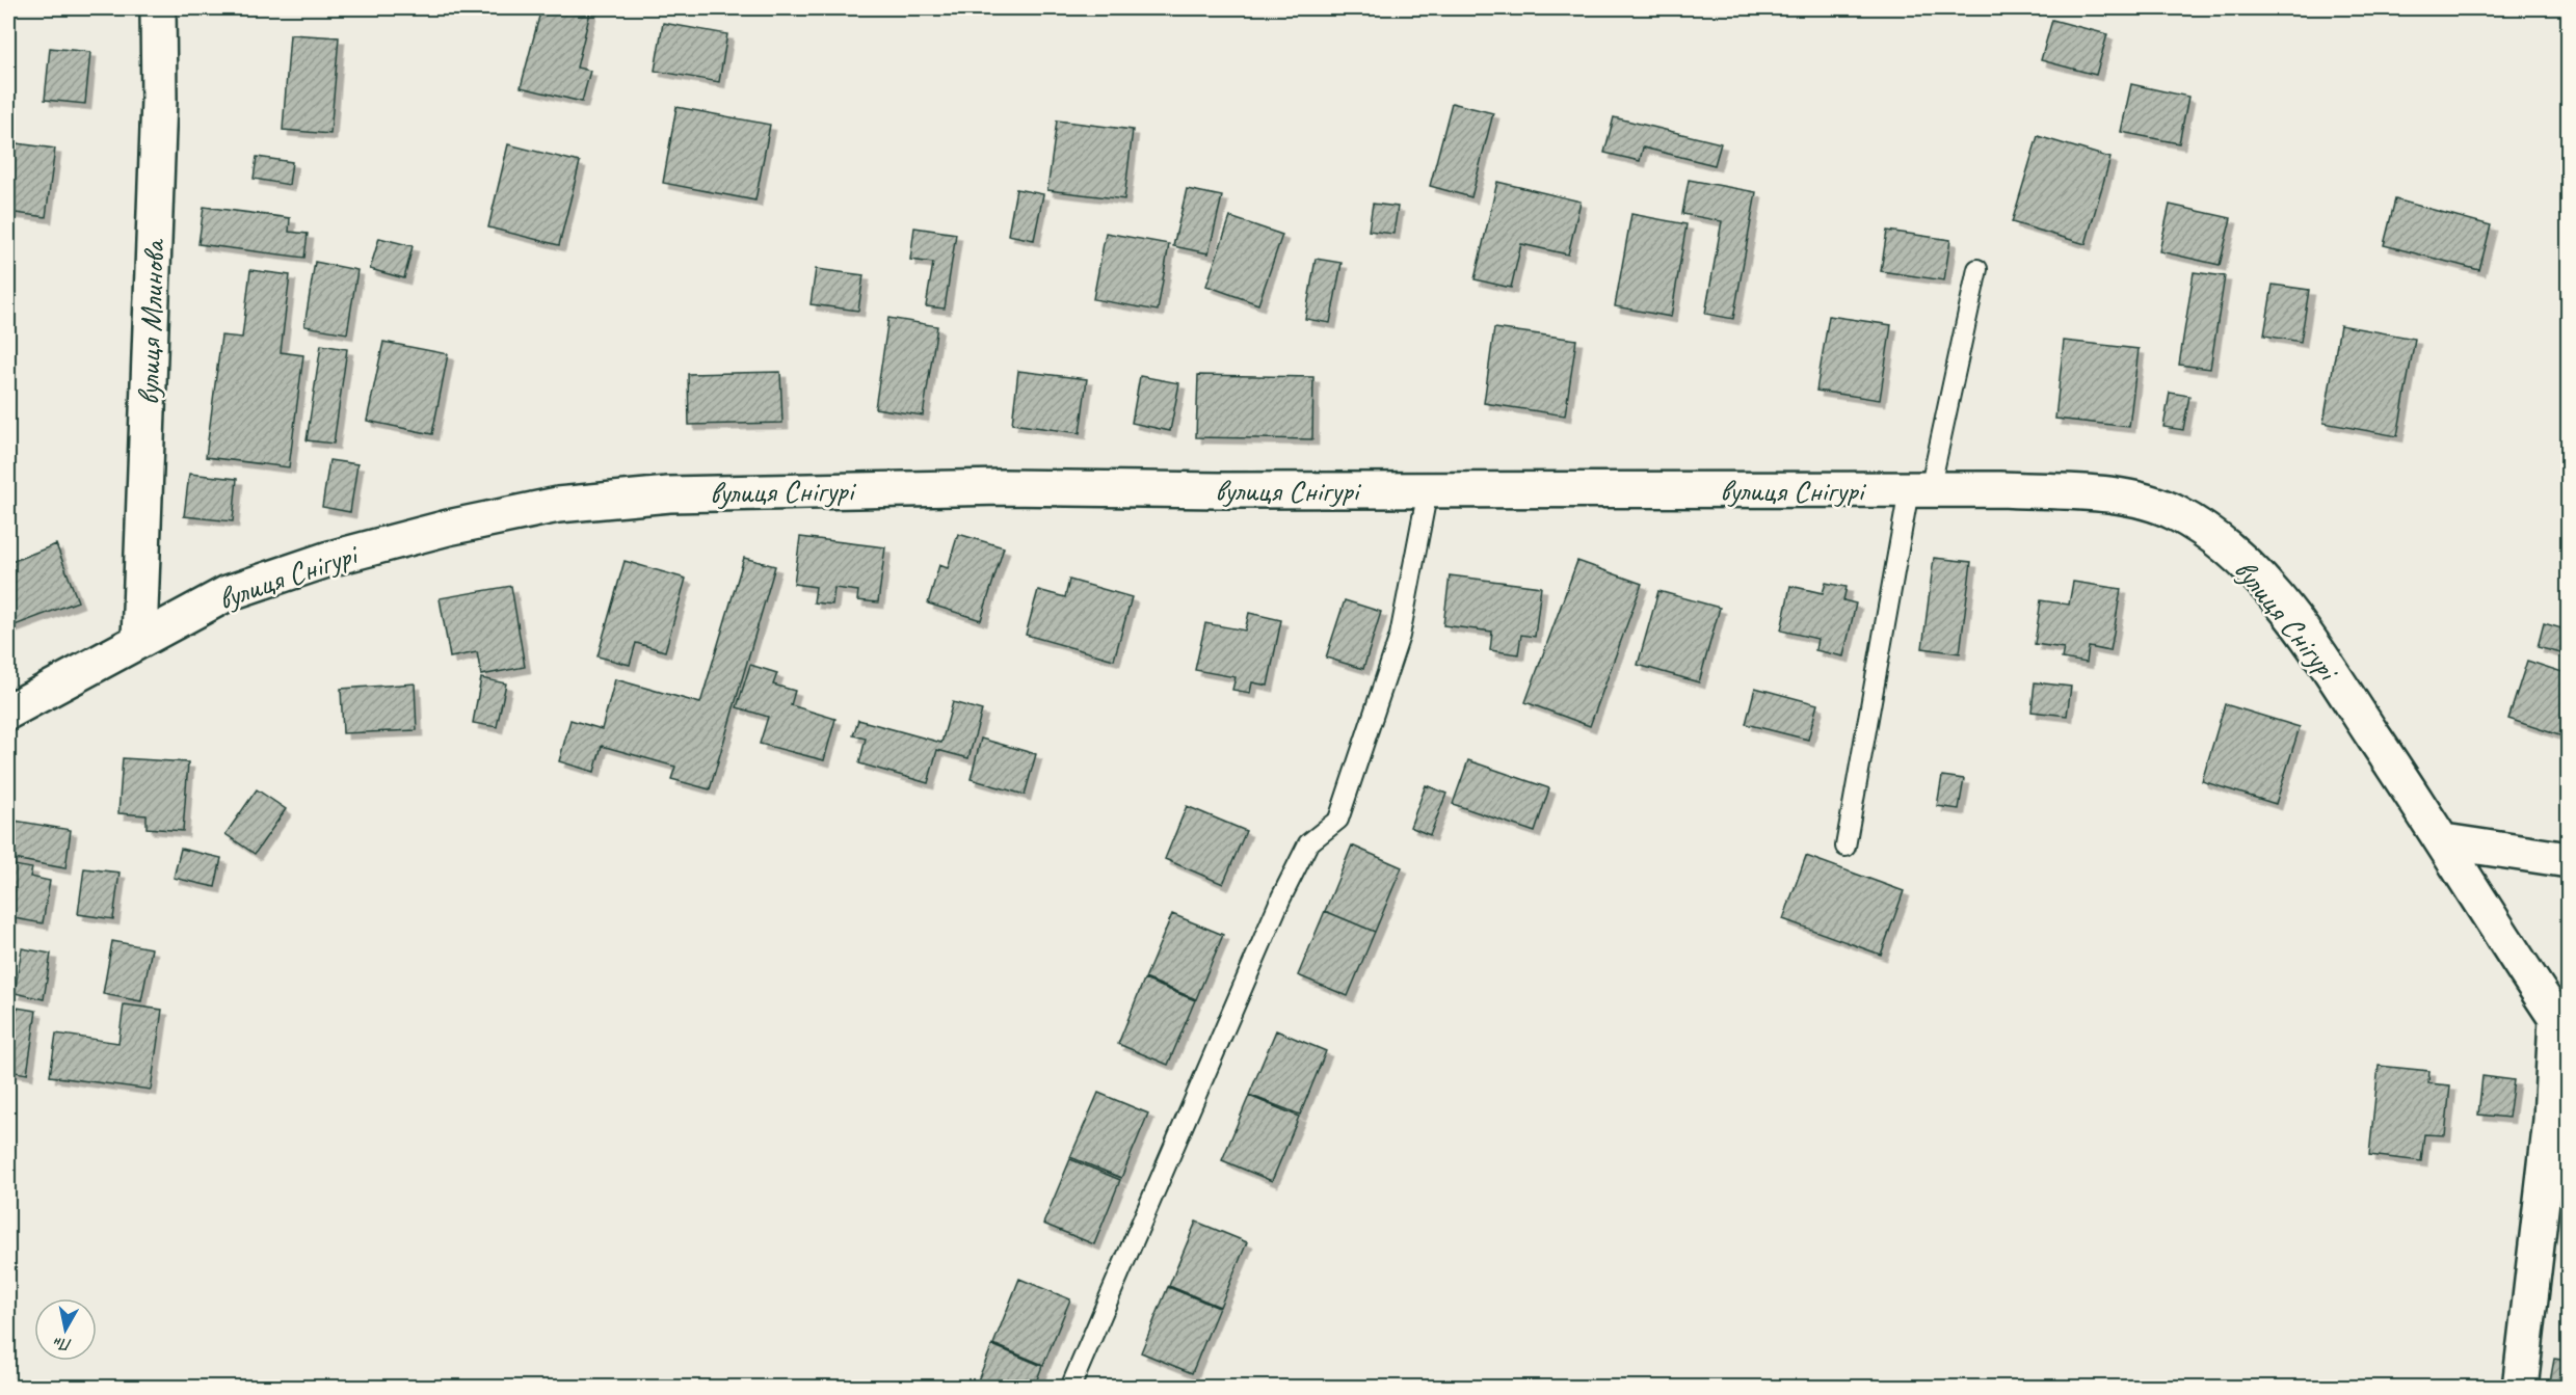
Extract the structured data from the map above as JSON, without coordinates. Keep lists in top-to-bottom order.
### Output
{
  "streets": {
    "street": ["вулиця Млинова", "вулиця Снігурі"]
  },
  "crossings": [
    ["вулиця Млинова", "вулиця Снігурі"]
  ],
  "north": "bottom"
}
